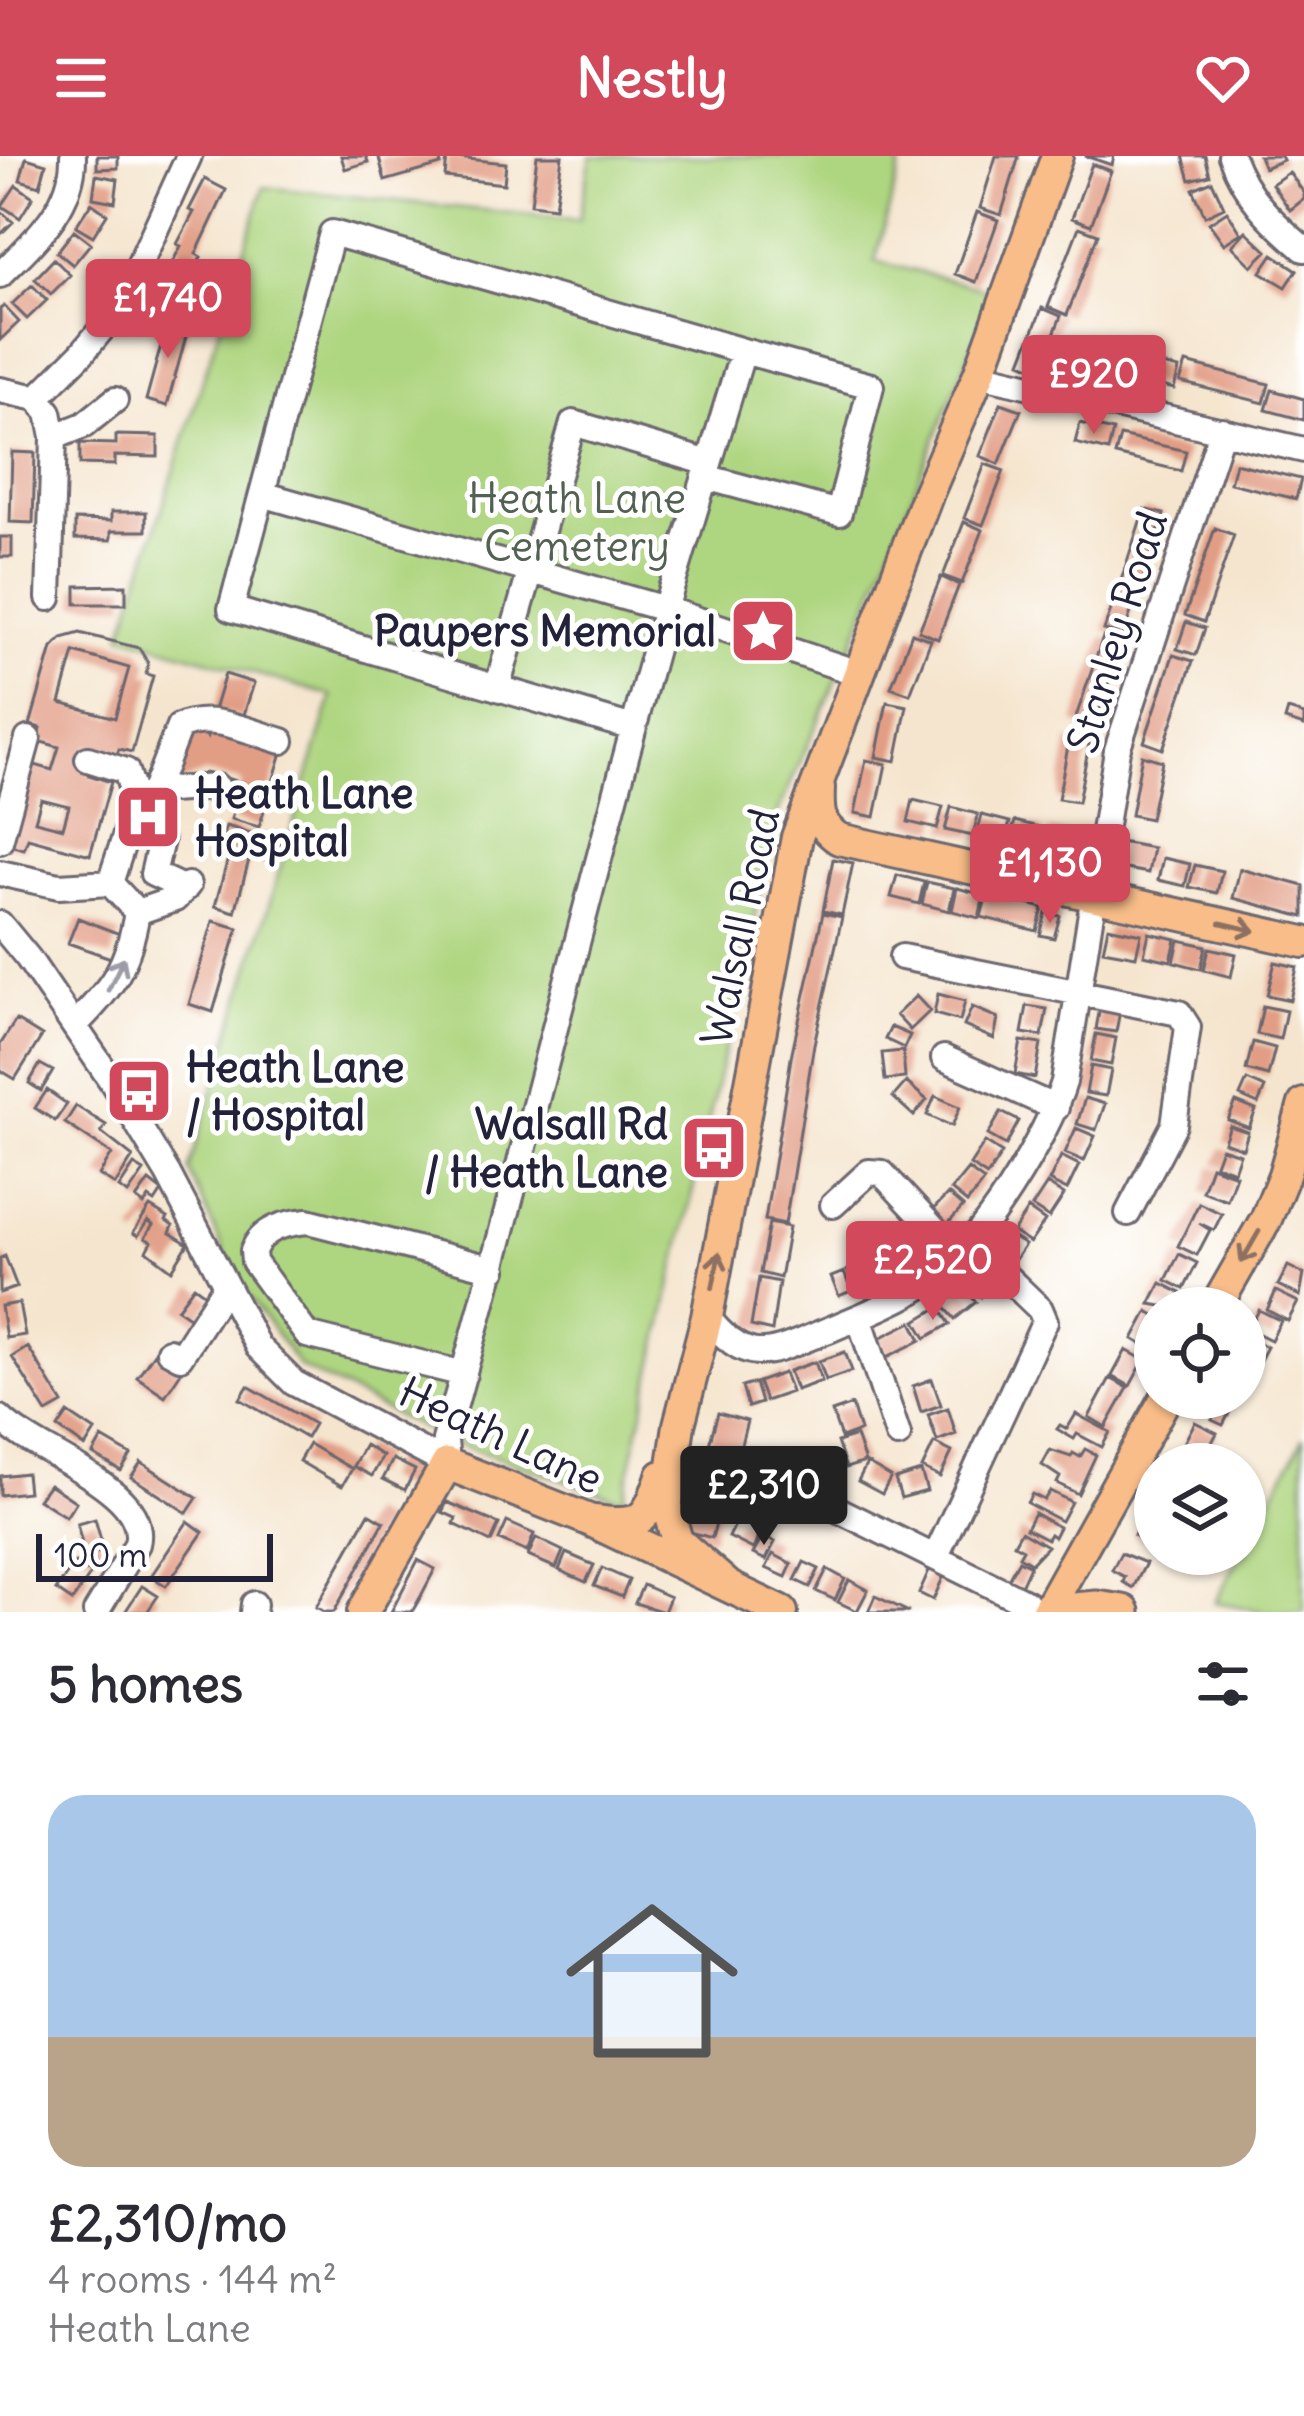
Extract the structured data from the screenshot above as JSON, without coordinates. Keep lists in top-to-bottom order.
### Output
{
  "streets": {
    "main road": ["Walsall Road", "Heath Lane"],
    "street": ["Stanley Road"]
  },
  "crossings": [
    ["Stanley Road", "Walsall Road"],
    ["Walsall Road", "Heath Lane"]
  ],
  "parks": ["Heath Lane Cemetery"],
  "places": {
    "place": ["Paupers Memorial"],
    "hospital": ["Heath Lane Hospital"],
    "bus stop": ["Heath Lane / Hospital", "Walsall Rd / Heath Lane"]
  },
  "scale_bar": "100 m",
  "page": {
    "header": "Nestly",
    "price": [
      "£1,740",
      "£920",
      "£1,130",
      "£2,520",
      "£2,310"
    ],
    "scale": "100 m",
    "heading": "5 homes",
    "list": [
      {
        "name": "£2,310/mo",
        "note": "4 rooms · 144 m² · Heath Lane"
      }
    ]
  }
}
